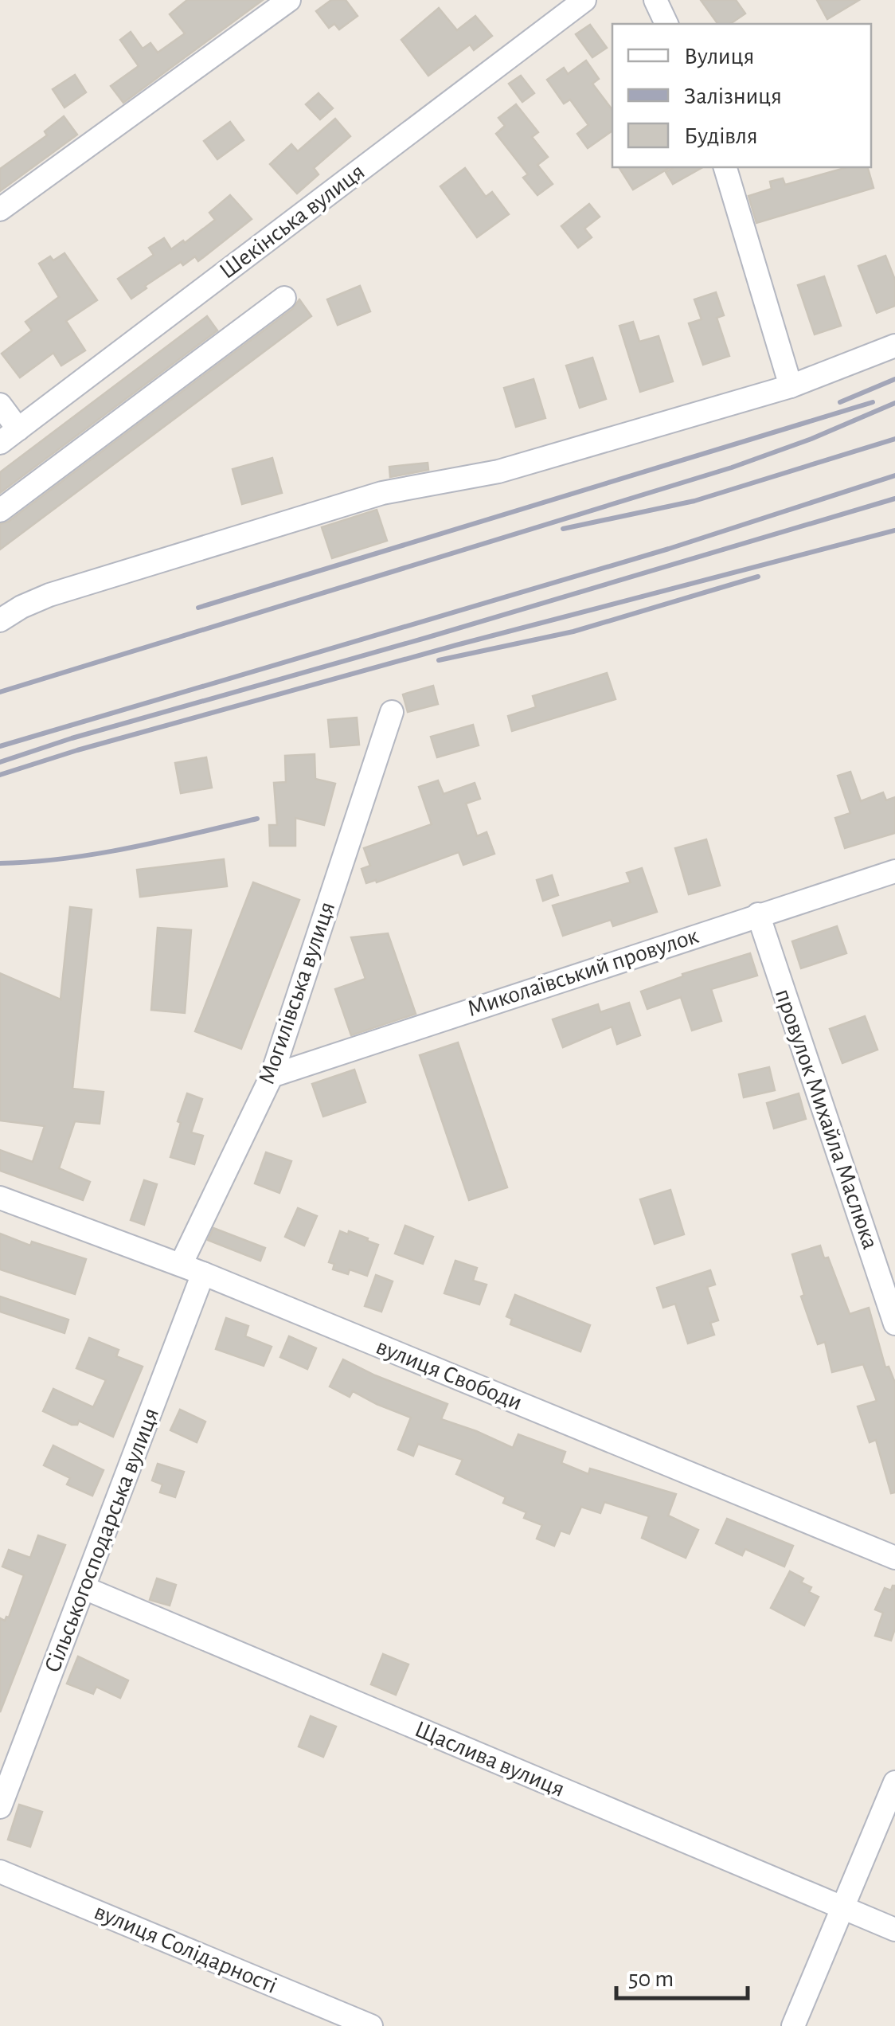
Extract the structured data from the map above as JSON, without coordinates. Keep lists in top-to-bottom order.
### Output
{
  "streets": {
    "street": [
      "Шекінська вулиця",
      "Миколаївський провулок",
      "Могилівська вулиця",
      "провулок Михайла Маслюка",
      "вулиця Свободи",
      "Сільськогосподарська вулиця",
      "Щаслива вулиця",
      "вулиця Солідарності"
    ]
  },
  "crossings": [
    ["Миколаївський провулок", "Могилівська вулиця"],
    ["Миколаївський провулок", "провулок Михайла Маслюка"],
    ["Могилівська вулиця", "вулиця Свободи"],
    ["вулиця Свободи", "Сільськогосподарська вулиця"],
    ["Сільськогосподарська вулиця", "Щаслива вулиця"]
  ],
  "legend": ["Вулиця", "Залізниця", "Будівля"],
  "scale_bar": "50 m"
}
